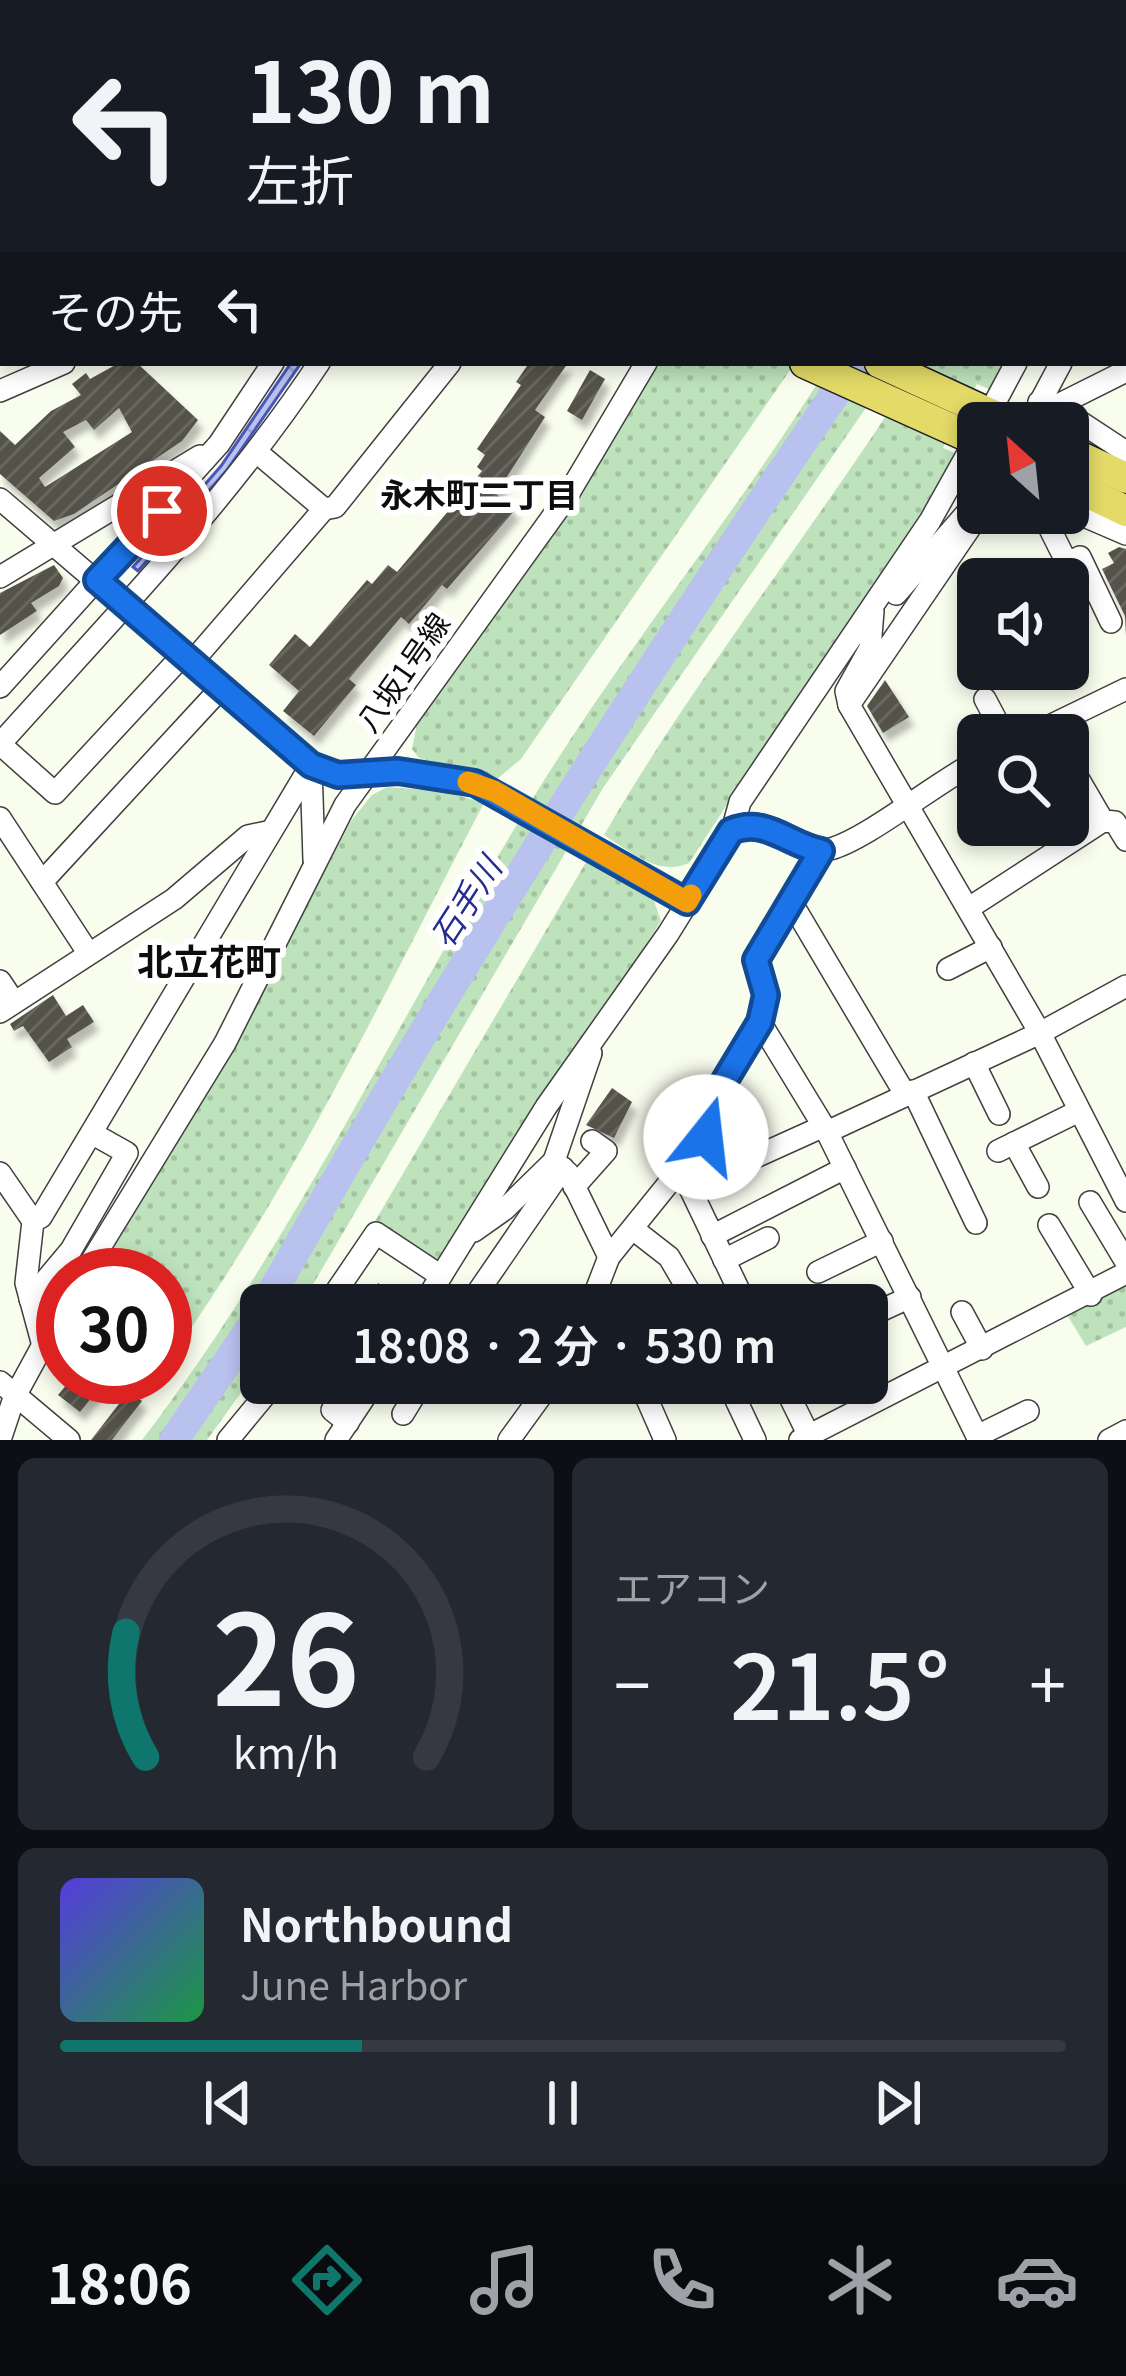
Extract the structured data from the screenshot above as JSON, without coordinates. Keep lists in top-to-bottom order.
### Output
{
  "streets": {
    "street": ["八坂1号線"]
  },
  "districts": ["永木町二丁目", "北立花町"],
  "water": ["石手川"],
  "north": "top left",
  "page": {
    "turn": ["130 m", "左折"],
    "then": "その先",
    "limit": "30",
    "trip": "18:08 · 2 分 · 530 m",
    "tile": "エアコン",
    "heat": ["−", "21.5°", "+"],
    "song": ["Northbound", "June Harbor"],
    "tabs": "18:06",
    "gauge": ["26", "km/h"]
  }
}
